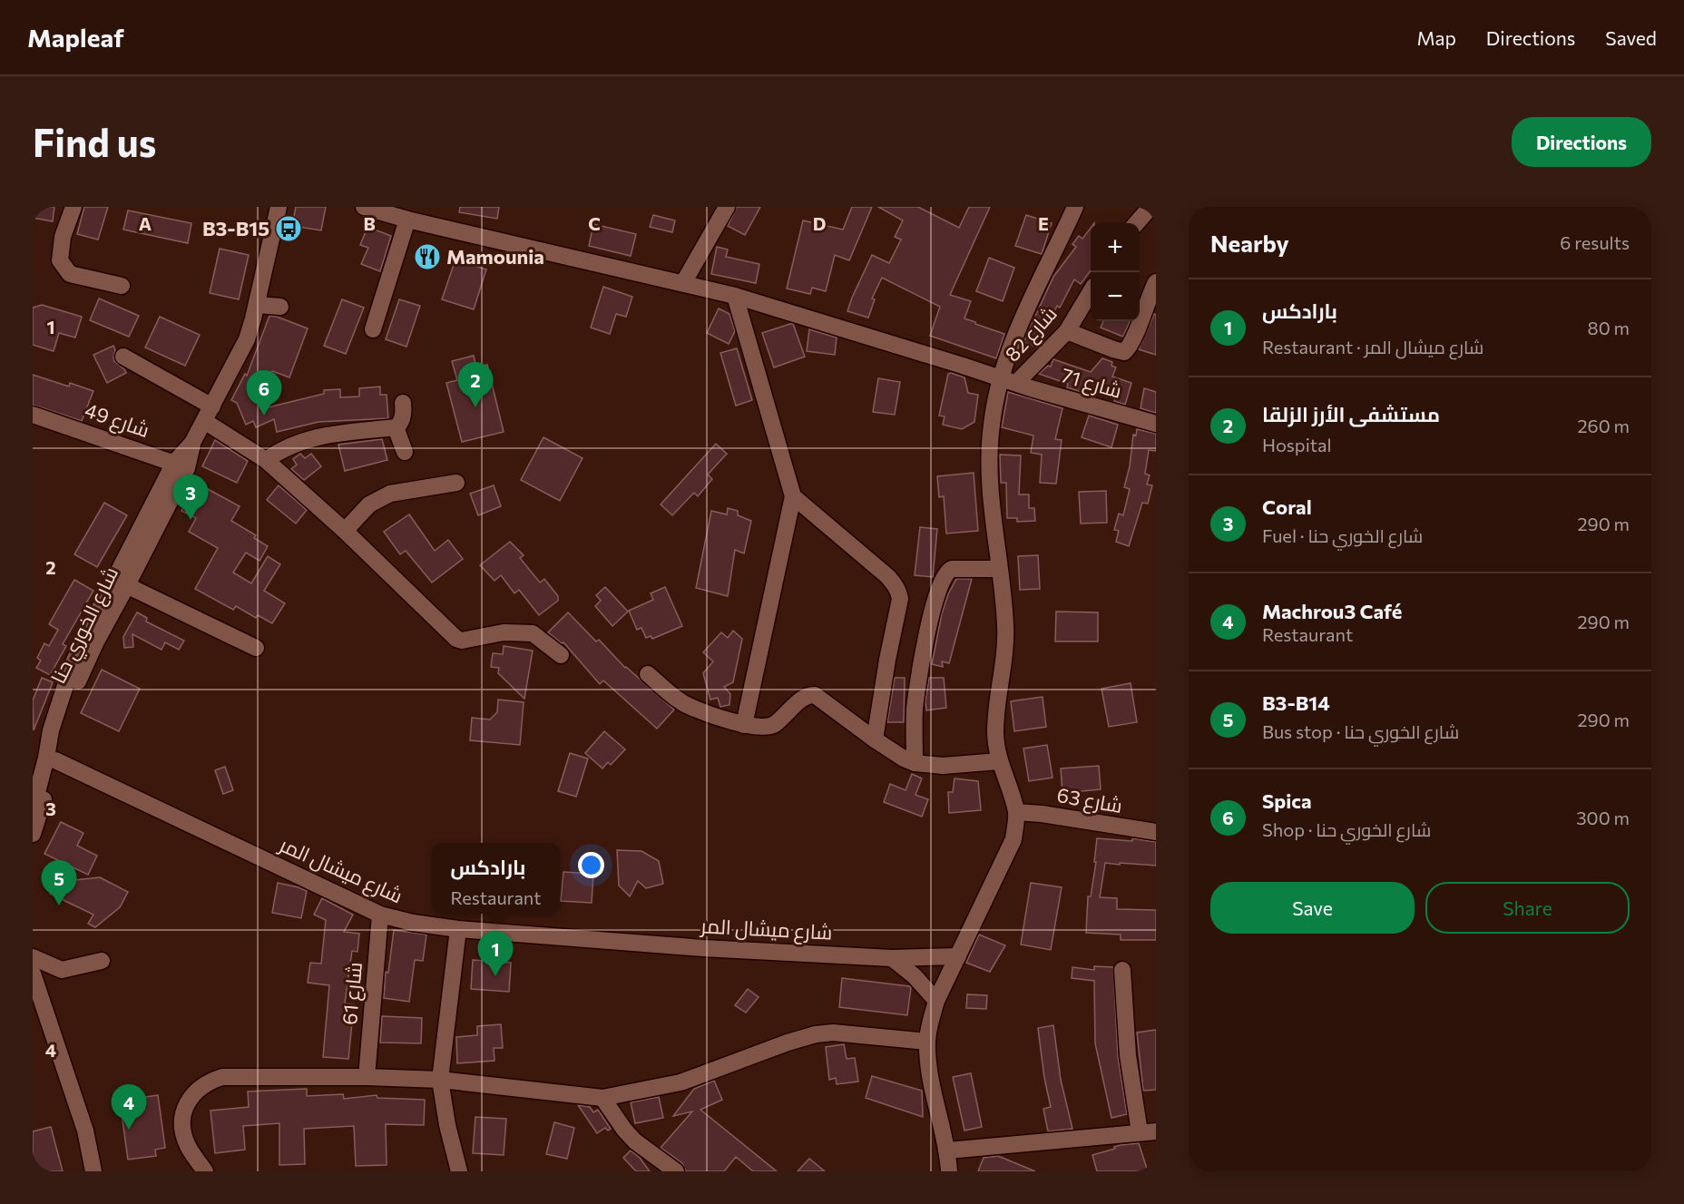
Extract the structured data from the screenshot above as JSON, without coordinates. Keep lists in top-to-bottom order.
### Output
{
  "streets": {
    "street": [
      "شارع 82",
      "شارع 71",
      "شارع 49",
      "شارع الخوري حنا",
      "شارع 63",
      "شارع ميشال المر",
      "شارع 61"
    ]
  },
  "crossings": [
    ["شارع 82", "شارع 71"],
    ["شارع 49", "شارع الخوري حنا"],
    ["شارع الخوري حنا", "شارع ميشال المر"],
    ["شارع ميشال المر", "شارع 61"]
  ],
  "places": {
    "bus stop": ["B3-B15"],
    "restaurant": ["Mamounia"]
  },
  "page": {
    "header": "Mapleaf",
    "nav": ["Map", "Directions", "Saved"],
    "buttons": [
      "Directions",
      ["Save", "Share"]
    ],
    "title": "Find us",
    "heading": ["Nearby", "6 results"],
    "map_buttons": ["+", "−"],
    "list": [
      {
        "mark": "1",
        "name": "بارادكس",
        "note": "Restaurant · شارع ميشال المر",
        "value": "80 m"
      },
      {
        "mark": "2",
        "name": "مستشفى الأرز الزلقا",
        "note": "Hospital",
        "value": "260 m"
      },
      {
        "mark": "3",
        "name": "Coral",
        "note": "Fuel · شارع الخوري حنا",
        "value": "290 m"
      },
      {
        "mark": "4",
        "name": "Machrou3 Café",
        "note": "Restaurant",
        "value": "290 m"
      },
      {
        "mark": "5",
        "name": "B3-B14",
        "note": "Bus stop · شارع الخوري حنا",
        "value": "290 m"
      },
      {
        "mark": "6",
        "name": "Spica",
        "note": "Shop · شارع الخوري حنا",
        "value": "300 m"
      }
    ],
    "pins": [
      "2",
      "6",
      "3",
      "5",
      "1",
      "4"
    ],
    "popup": ["بارادكس", "Restaurant"]
  },
  "grid": {
    "columns": [
      "A",
      "B",
      "C",
      "D",
      "E"
    ],
    "rows": [
      "1",
      "2",
      "3",
      "4"
    ]
  }
}
